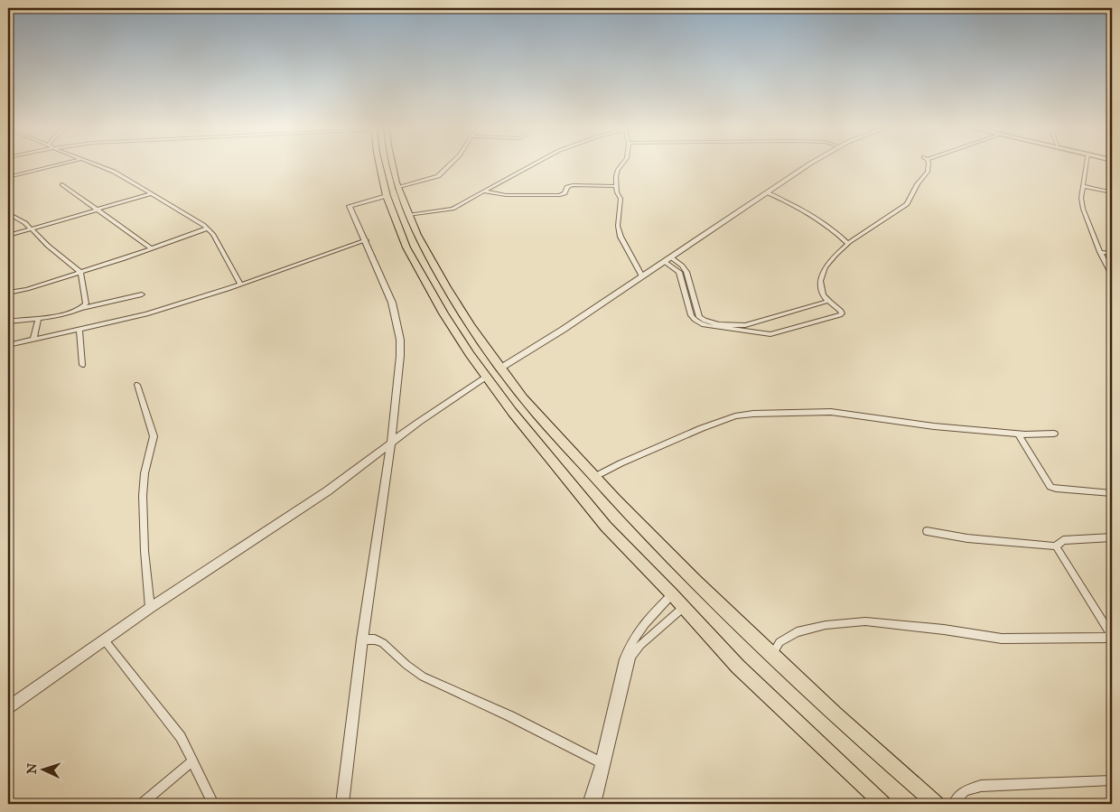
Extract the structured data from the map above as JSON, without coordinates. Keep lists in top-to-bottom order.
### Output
{
  "north": "left"
}
